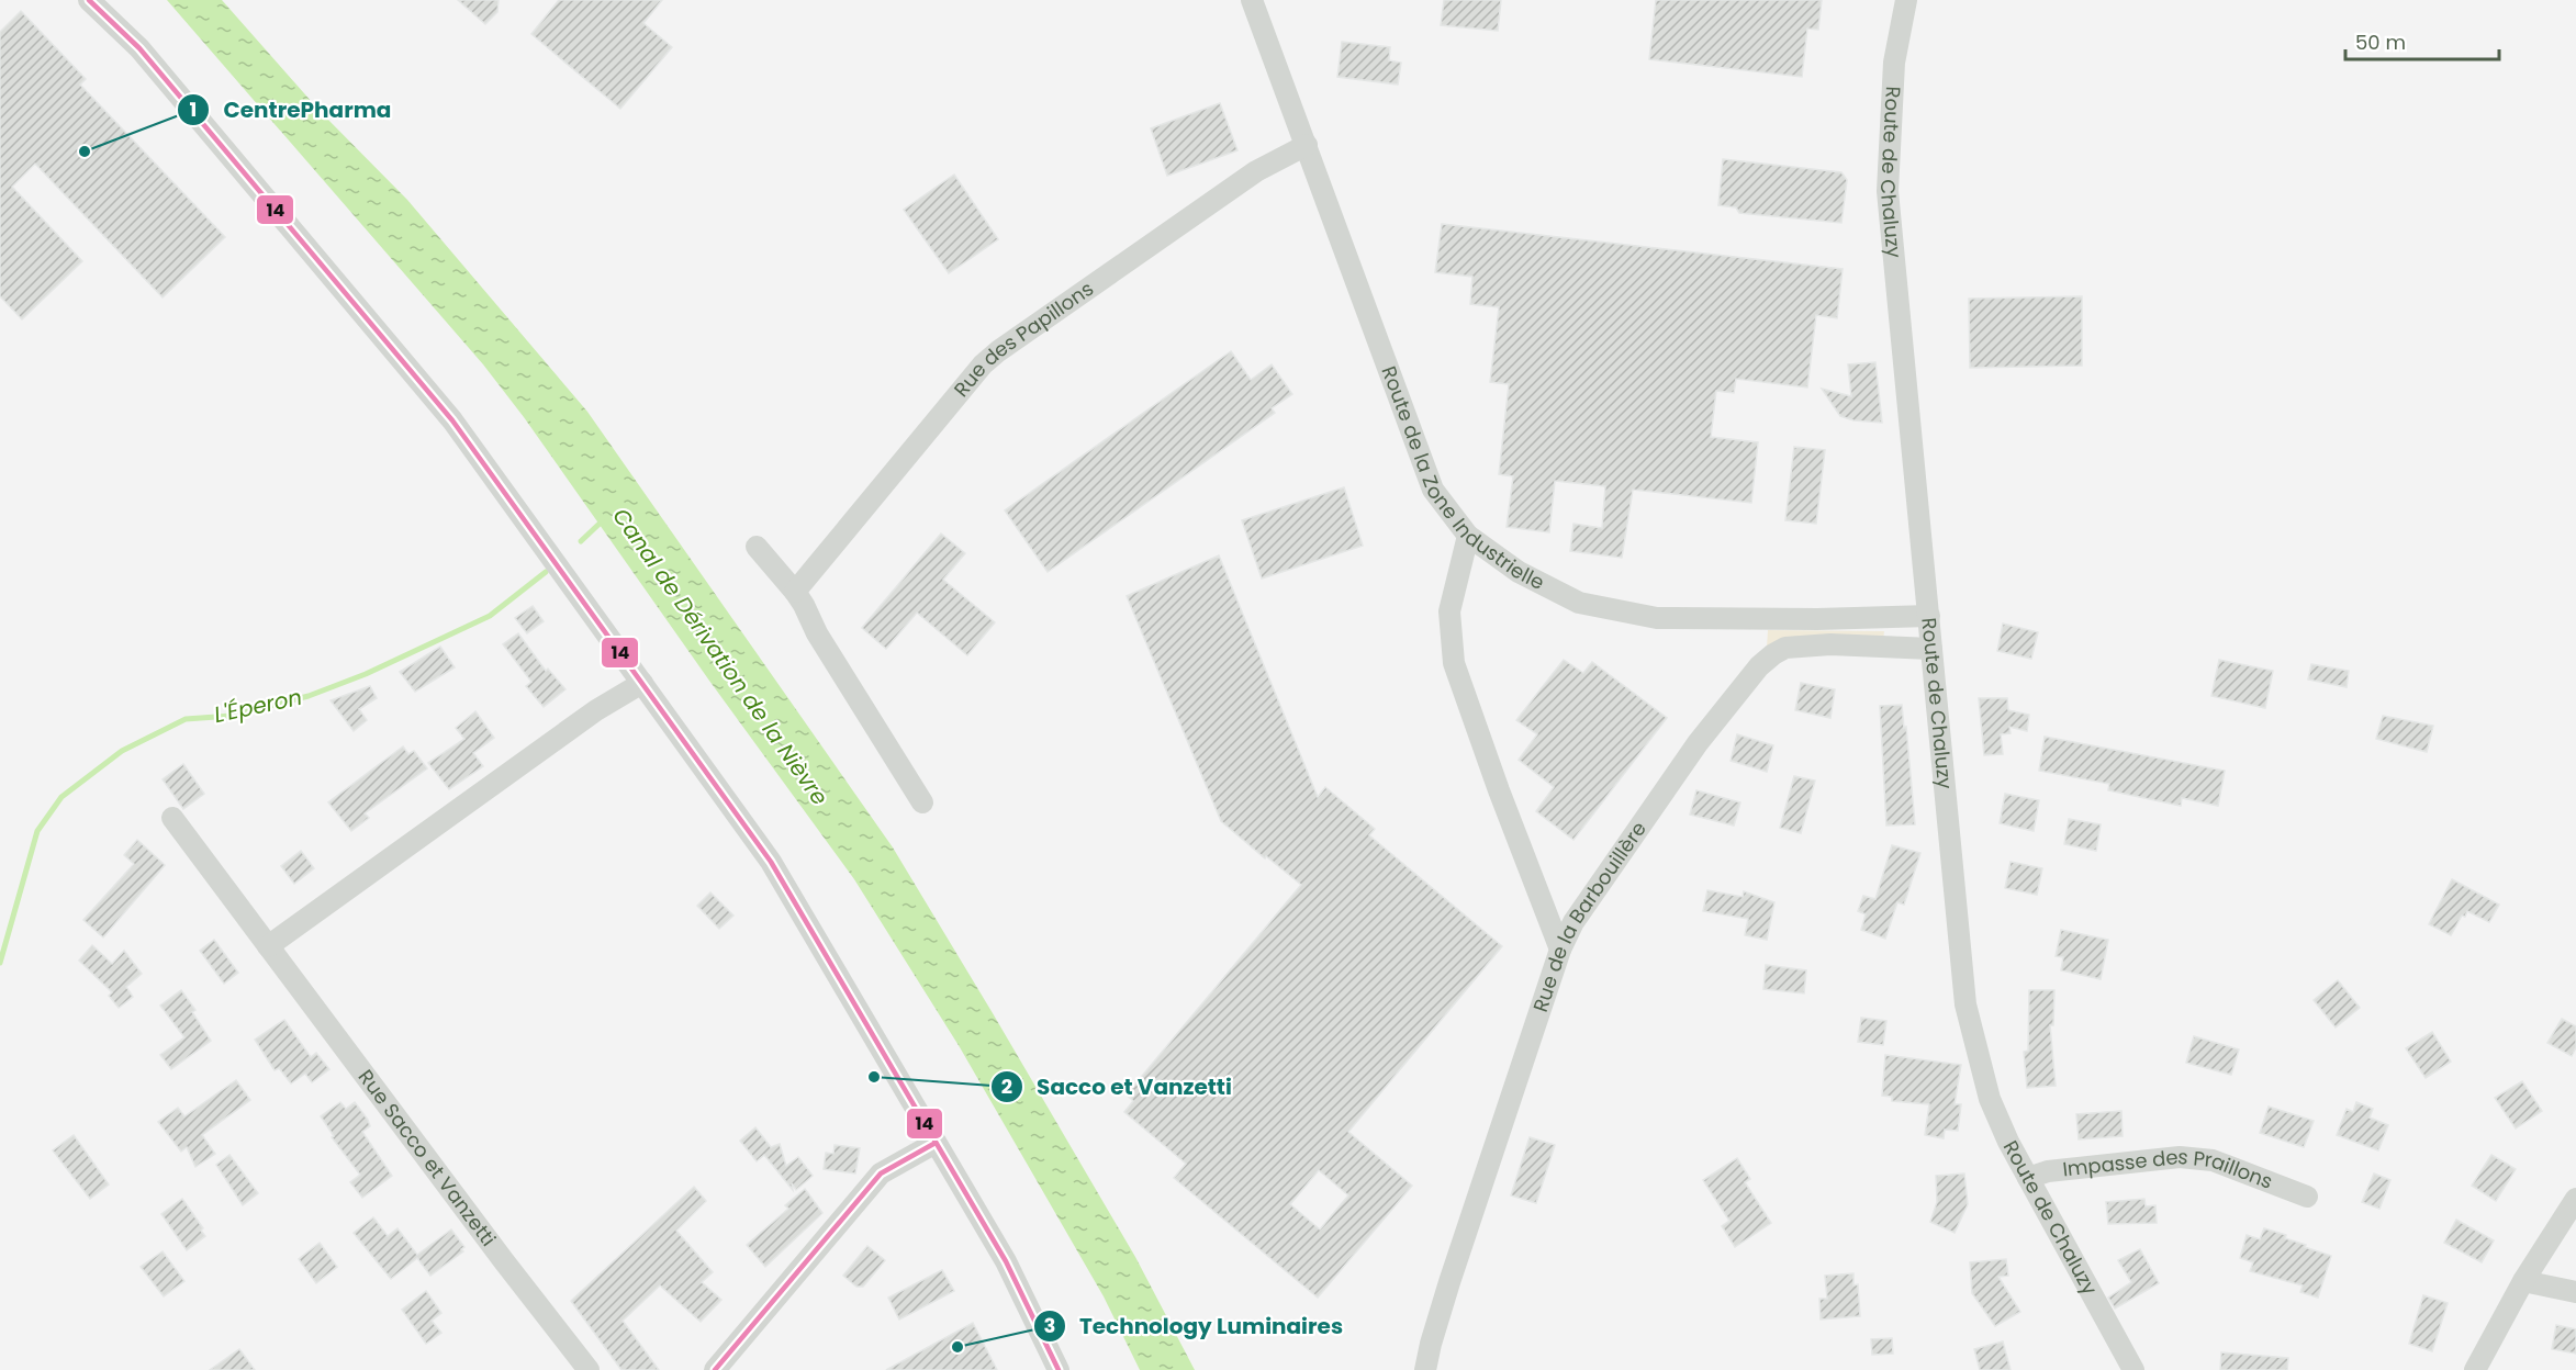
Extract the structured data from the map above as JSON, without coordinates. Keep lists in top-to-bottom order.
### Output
{
  "streets": {
    "street": [
      "Route de Chaluzy",
      "Rue des Papillons",
      "Route de la Zone Industrielle",
      "Rue de la Barbouillère",
      "Rue Sacco et Vanzetti",
      "Impasse des Praillons"
    ]
  },
  "crossings": [
    ["Route de Chaluzy", "Route de la Zone Industrielle"],
    ["Route de Chaluzy", "Rue de la Barbouillère"],
    ["Route de Chaluzy", "Impasse des Praillons"],
    ["Rue des Papillons", "Route de la Zone Industrielle"]
  ],
  "water": ["Canal de Dérivation de la Nièvre", "L'Éperon"],
  "places": ["CentrePharma", "Sacco et Vanzetti", "Technology Luminaires"],
  "lines": ["transit line 14"],
  "scale_bar": "50 m"
}
